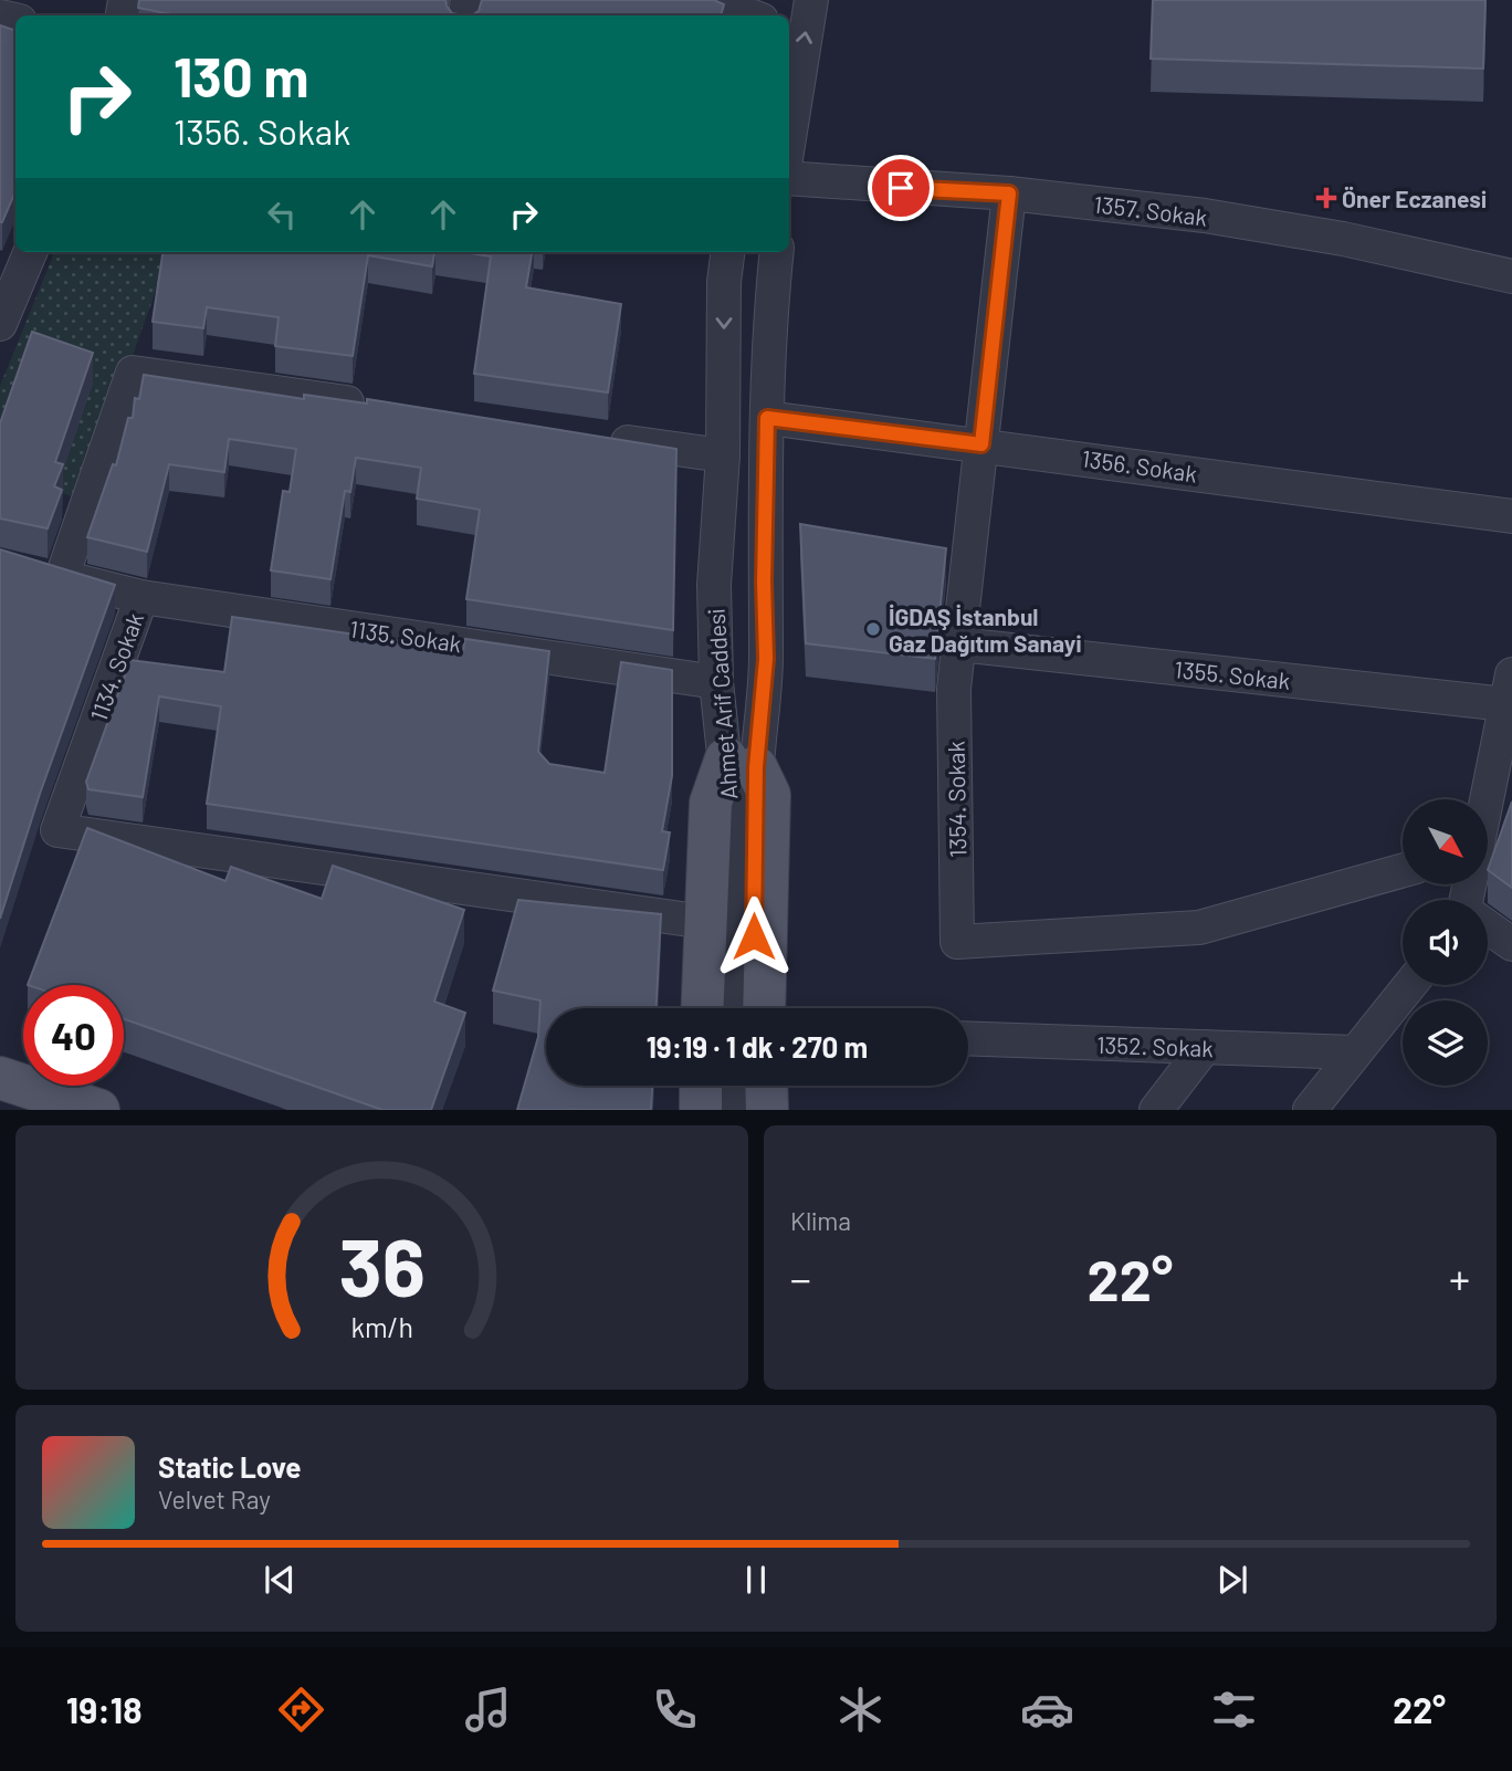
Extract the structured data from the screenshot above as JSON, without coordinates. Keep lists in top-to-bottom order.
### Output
{
  "streets": {
    "street": [
      "1357. Sokak",
      "1356. Sokak",
      "1135. Sokak",
      "1134. Sokak",
      "1355. Sokak",
      "Ahmet Arif Caddesi",
      "1354. Sokak",
      "1352. Sokak"
    ]
  },
  "crossings": [
    ["1357. Sokak", "1354. Sokak"],
    ["1356. Sokak", "Ahmet Arif Caddesi"],
    ["1356. Sokak", "1354. Sokak"],
    ["1135. Sokak", "1134. Sokak"],
    ["1135. Sokak", "Ahmet Arif Caddesi"],
    ["1355. Sokak", "1354. Sokak"]
  ],
  "places": {
    "health": ["Öner Eczanesi"],
    "other": ["İGDAŞ İstanbul Gaz Dağıtım Sanayi"]
  },
  "north": "bottom right",
  "page": {
    "turn": ["130 m", "1356. Sokak"],
    "limit": "40",
    "trip": "19:19 · 1 dk · 270 m",
    "tile": "Klima",
    "heat": ["−", "22°", "+"],
    "song": ["Static Love", "Velvet Ray"],
    "tabs": ["19:18", "22°"],
    "gauge": ["36", "km/h"]
  }
}
